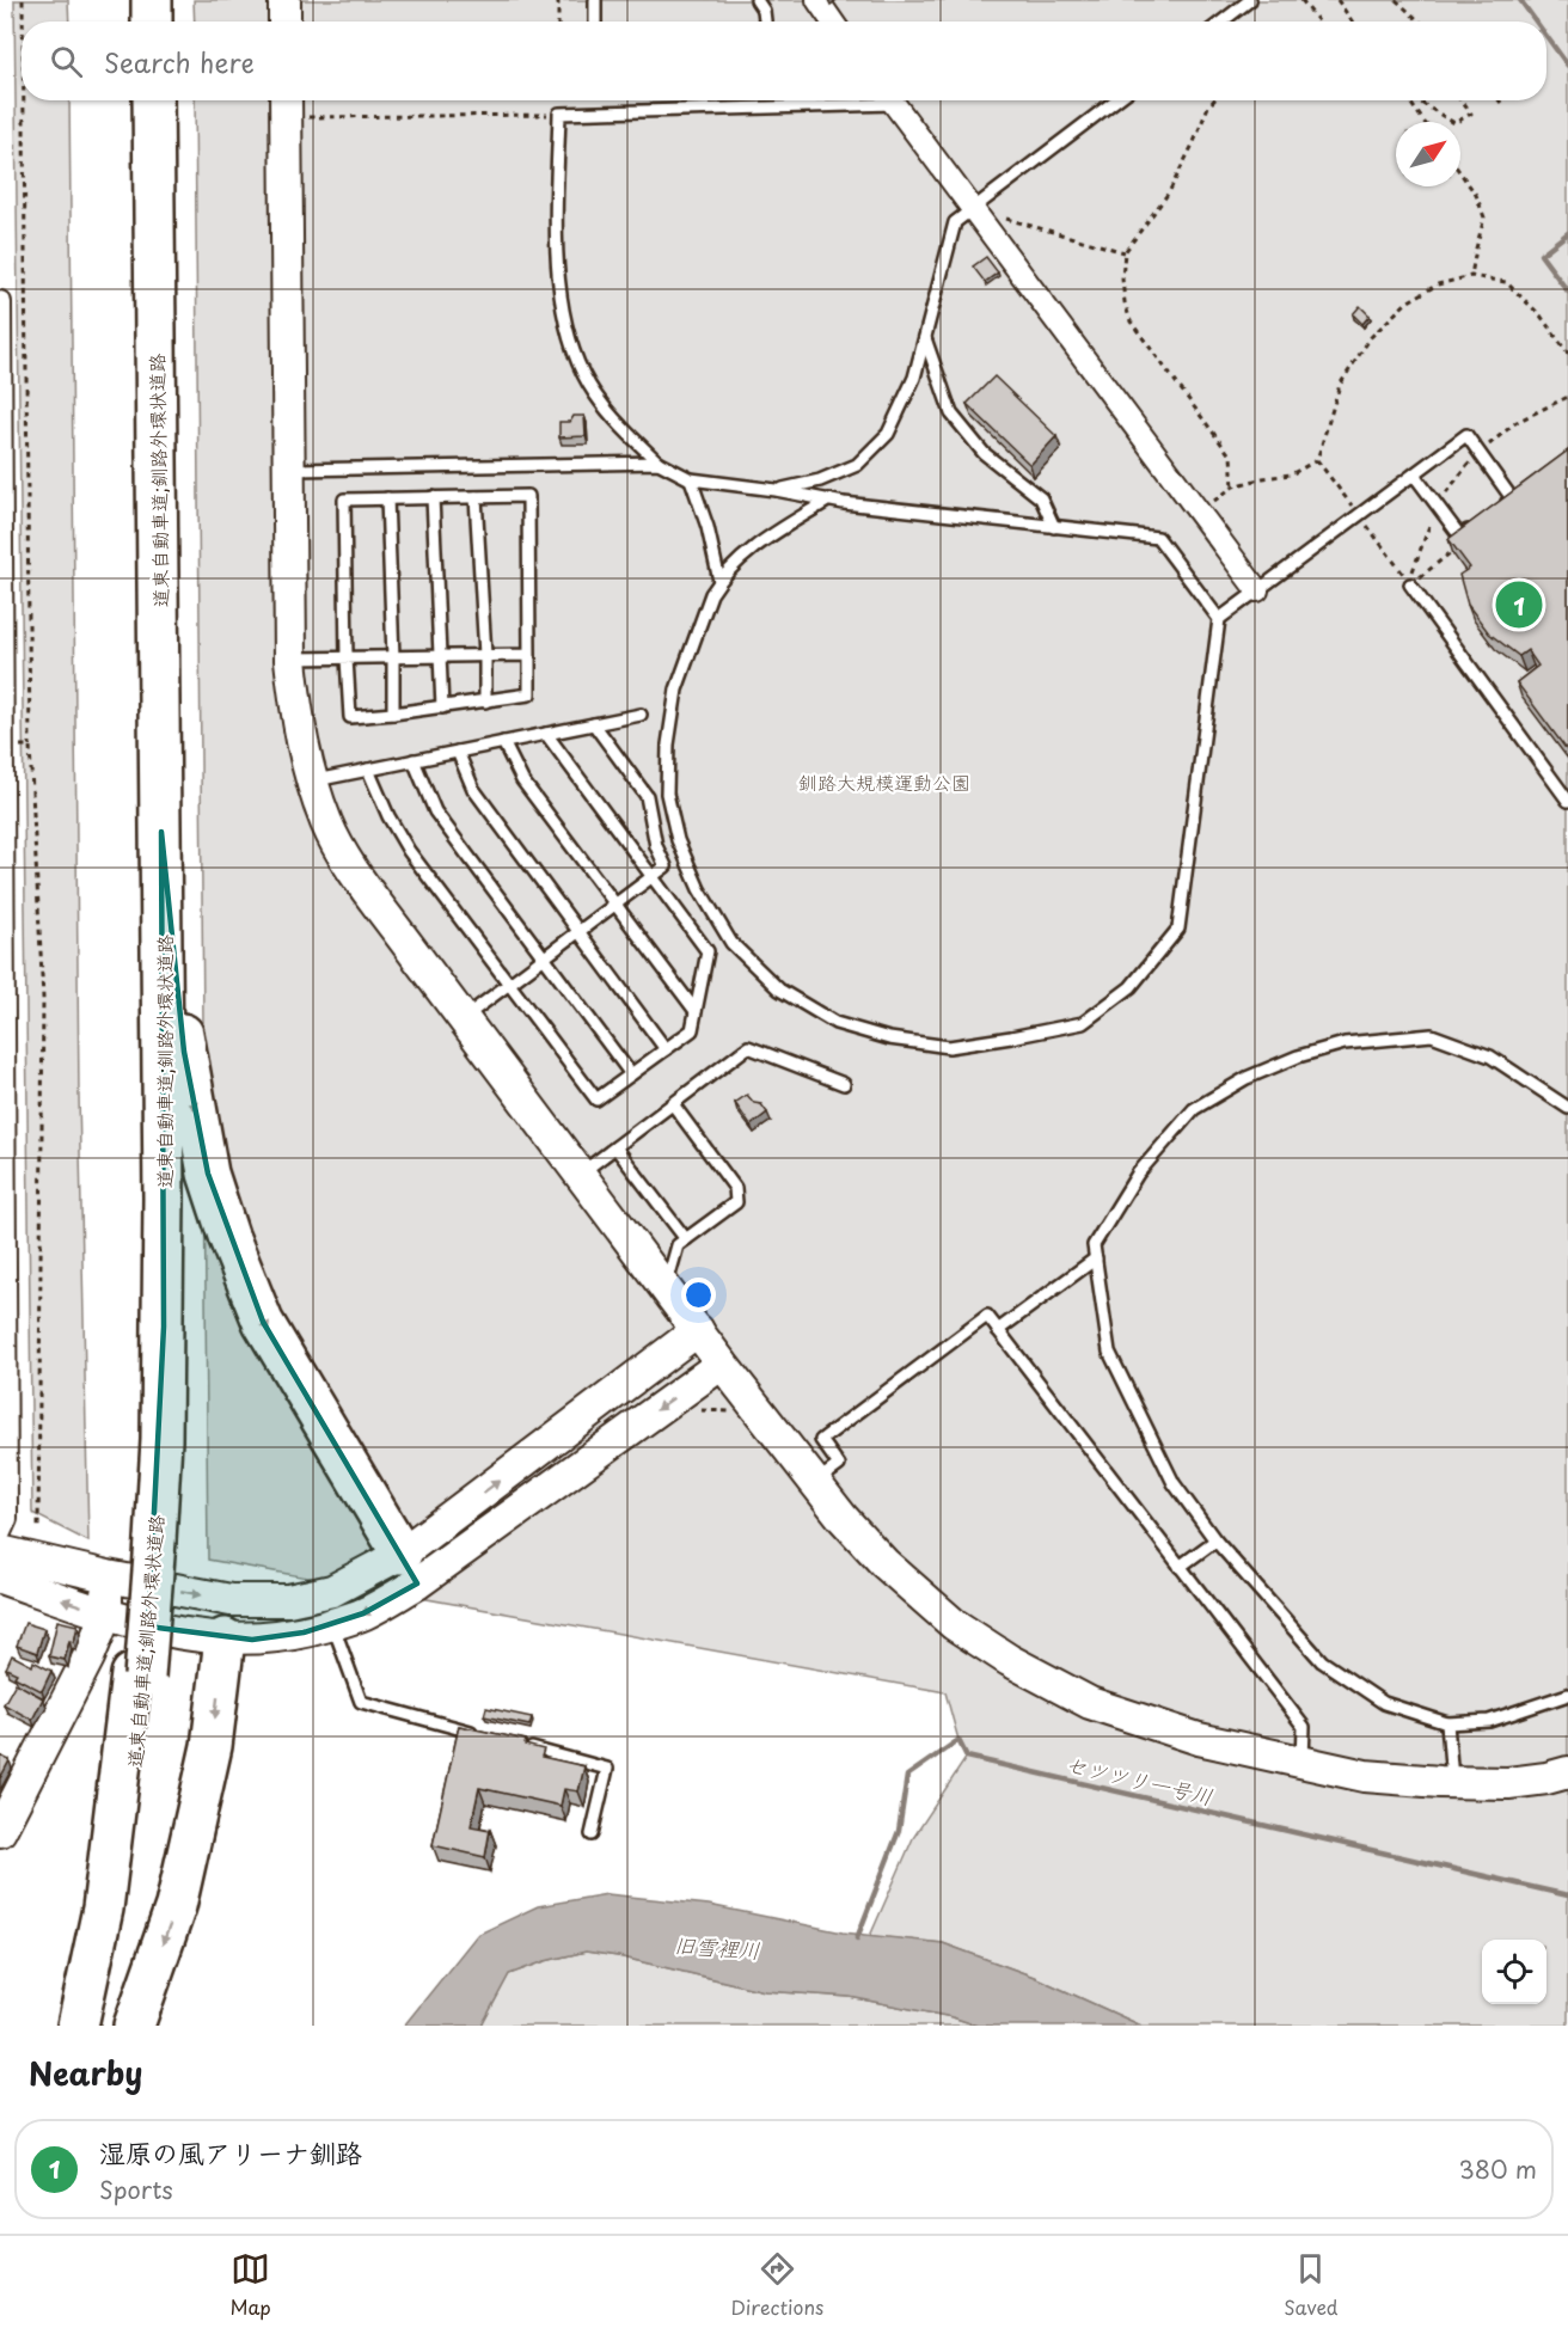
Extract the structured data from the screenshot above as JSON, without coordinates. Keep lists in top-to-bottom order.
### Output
{
  "streets": {
    "highway": ["道東自動車道;釧路外環状道路"]
  },
  "water": ["セツツリ一号川", "旧雪裡川"],
  "parks": ["釧路大規模運動公園"],
  "north": "top right",
  "page": {
    "search": "Search here",
    "pins": "1",
    "heading": "Nearby",
    "list": [
      {
        "mark": "1",
        "name": "湿原の風アリーナ釧路",
        "note": "Sports",
        "value": "380 m"
      }
    ],
    "nav": ["Map", "Directions", "Saved"]
  }
}
